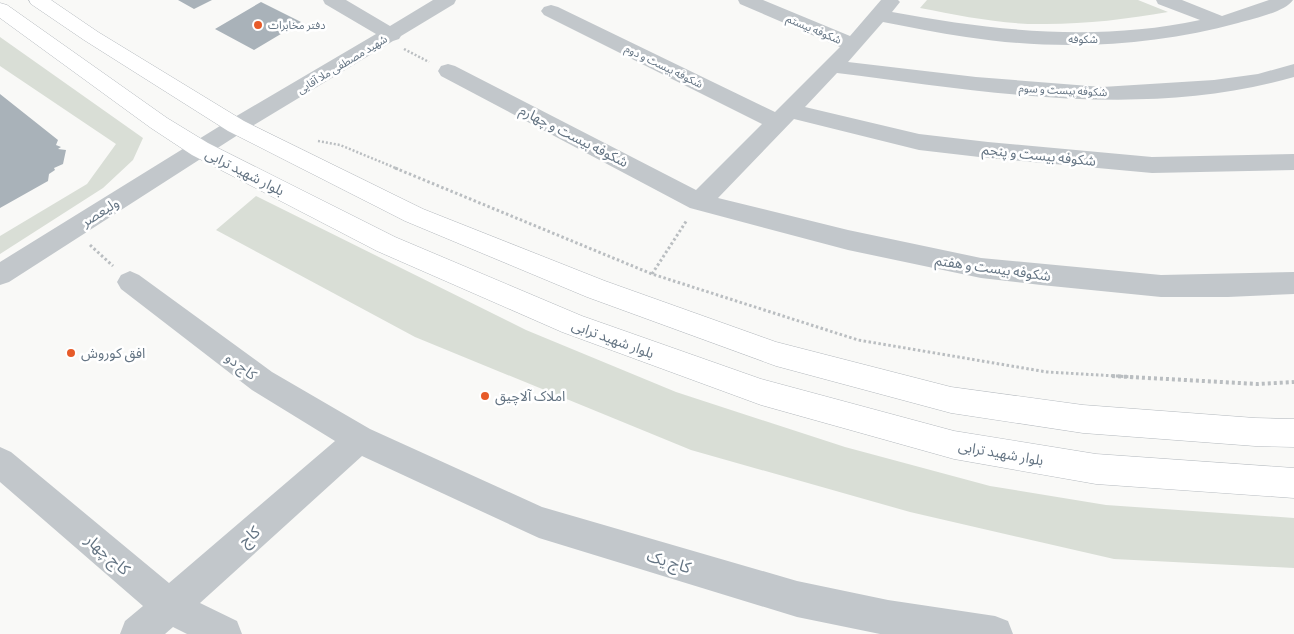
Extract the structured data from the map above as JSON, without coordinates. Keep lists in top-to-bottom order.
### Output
{
  "streets": {
    "main road": ["بلوار شهید ترابی"],
    "street": [
      "شکوفه بیستم",
      "شکوفه",
      "شهید مصطفی ملا آقایی",
      "شکوفه بیست و دوم",
      "شکوفه بیست و سوم",
      "شکوفه بیست و چهارم",
      "شکوفه بیست و پنجم",
      "ولیعصر",
      "شکوفه بیست و هفتم",
      "کاج دو",
      "کاج",
      "کاج چهار",
      "کاج یک"
    ]
  },
  "crossings": [
    ["شکوفه بیستم", "شکوفه"],
    ["شکوفه", "شکوفه بیست و دوم"],
    ["شکوفه", "شکوفه بیست و سوم"],
    ["شکوفه", "شکوفه بیست و چهارم"],
    ["شکوفه", "شکوفه بیست و پنجم"],
    ["شکوفه", "شکوفه بیست و هفتم"],
    ["شهید مصطفی ملا آقایی", "بلوار شهید ترابی"],
    ["شهید مصطفی ملا آقایی", "ولیعصر"],
    ["شکوفه بیست و دوم", "شکوفه بیست و پنجم"],
    ["شکوفه بیست و چهارم", "شکوفه بیست و هفتم"],
    ["بلوار شهید ترابی", "ولیعصر"],
    ["کاج دو", "کاج"],
    ["کاج دو", "کاج یک"],
    ["کاج", "کاج چهار"],
    ["کاج", "کاج یک"]
  ],
  "places": ["دفتر مخابرات", "افق کوروش", "املاک آلاچیق"]
}
